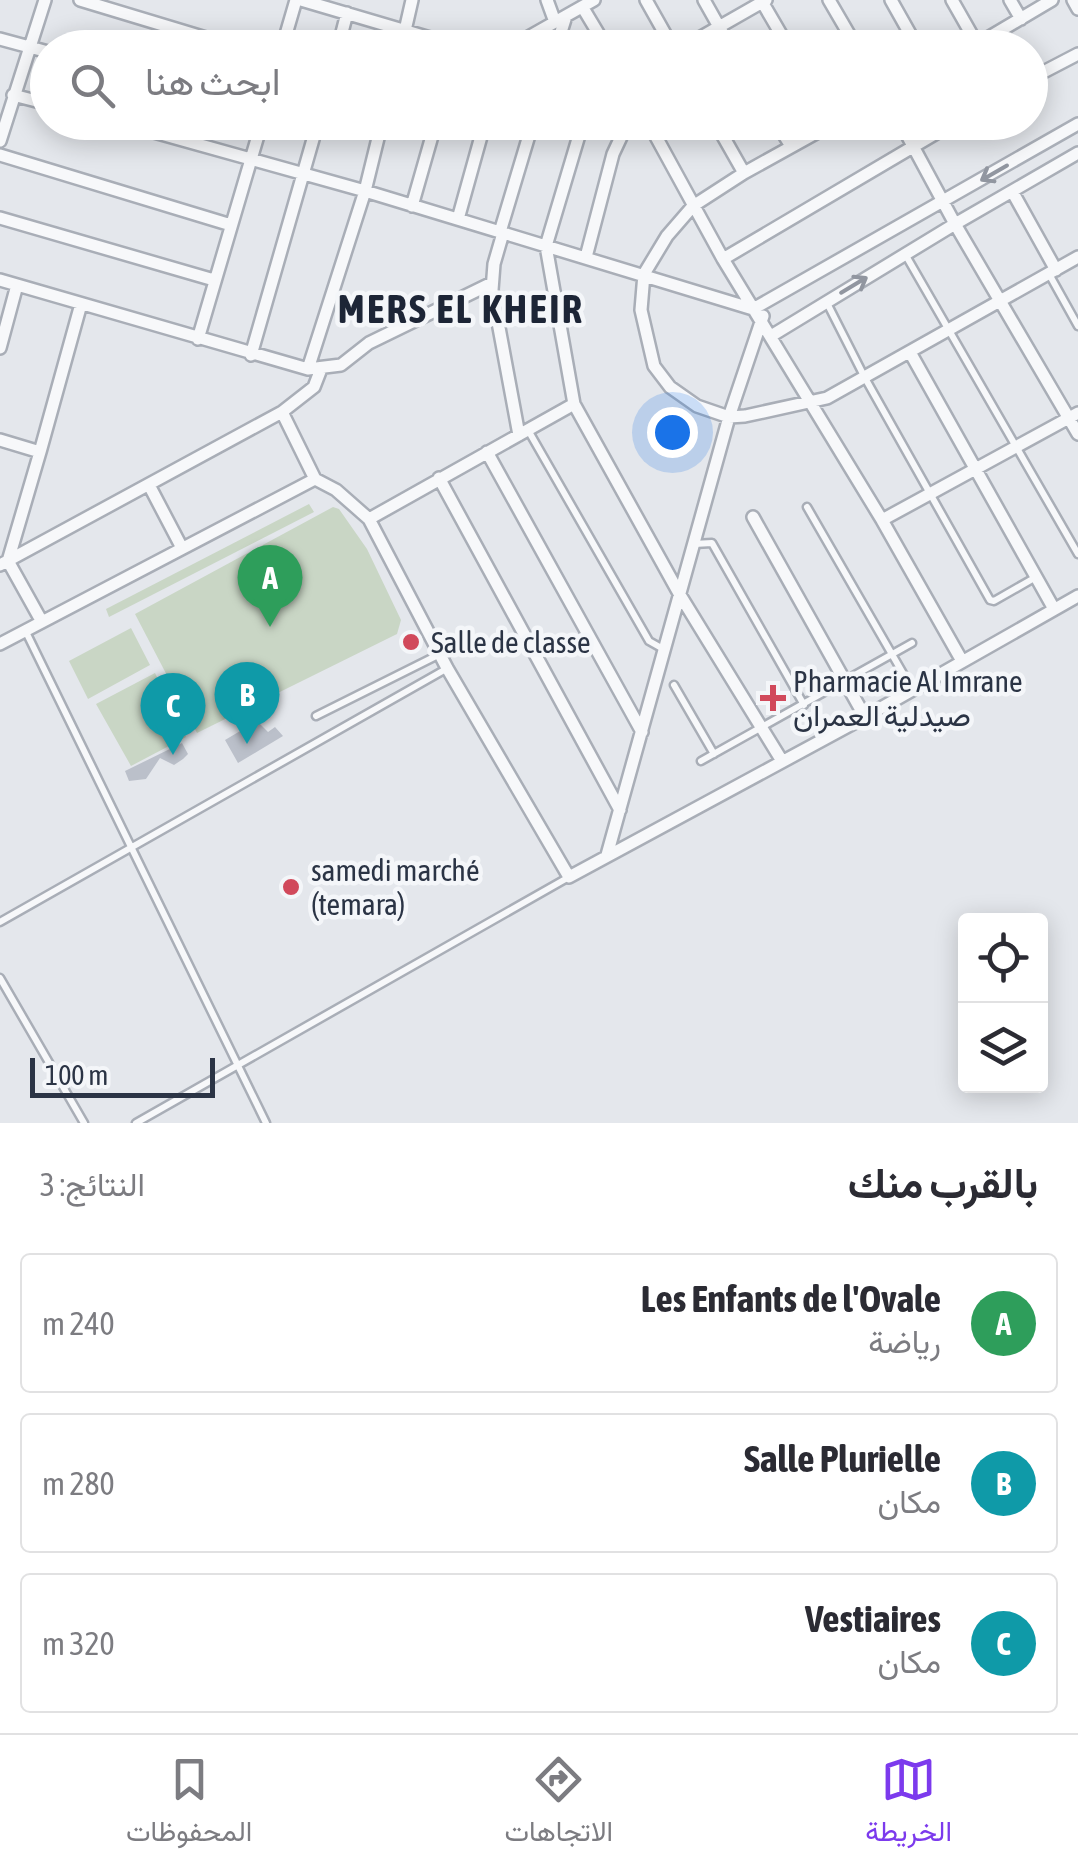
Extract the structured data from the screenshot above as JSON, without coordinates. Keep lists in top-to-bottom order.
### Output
{
  "districts": ["MERS EL KHEIR"],
  "places": {
    "other": ["Salle de classe", "samedi marché (temara)"],
    "health": ["Pharmacie Al Imrane صيدلية العمران"]
  },
  "scale_bar": "100 m",
  "page": {
    "search": "ابحث هنا",
    "pins": ["A", "B", "C"],
    "scale": "100 m",
    "heading": ["بالقرب منك", "النتائج: 3"],
    "list": [
      {
        "mark": "A",
        "name": "Les Enfants de l'Ovale",
        "note": "رياضة",
        "value": "240 m"
      },
      {
        "mark": "B",
        "name": "Salle Plurielle",
        "note": "مكان",
        "value": "280 m"
      },
      {
        "mark": "C",
        "name": "Vestiaires",
        "note": "مكان",
        "value": "320 m"
      }
    ],
    "nav": ["الخريطة", "الاتجاهات", "المحفوظات"]
  }
}
